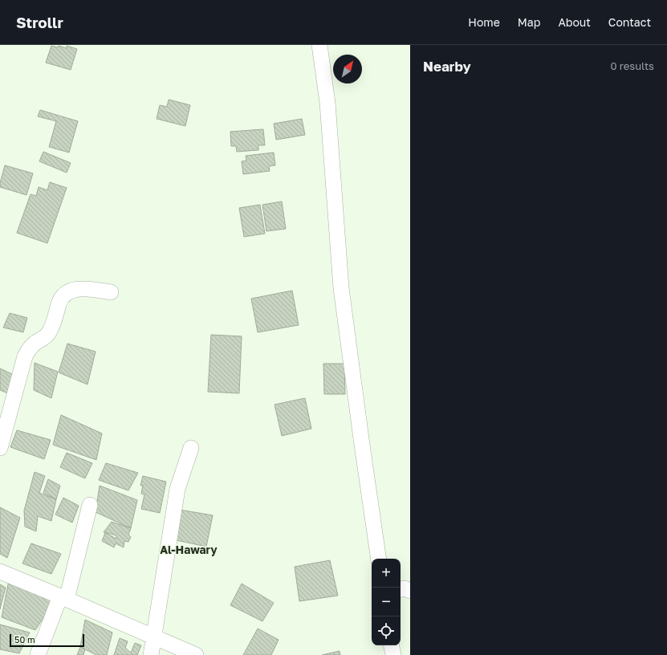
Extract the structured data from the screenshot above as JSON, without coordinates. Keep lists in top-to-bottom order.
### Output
{
  "districts": ["Al-Hawary"],
  "scale_bar": "50 m",
  "north": "top right",
  "page": {
    "header": "Strollr",
    "nav": [
      "Home",
      "Map",
      "About",
      "Contact"
    ],
    "heading": ["Nearby", "0 results"],
    "map_buttons": ["+", "−"],
    "scale": "50 m"
  }
}
